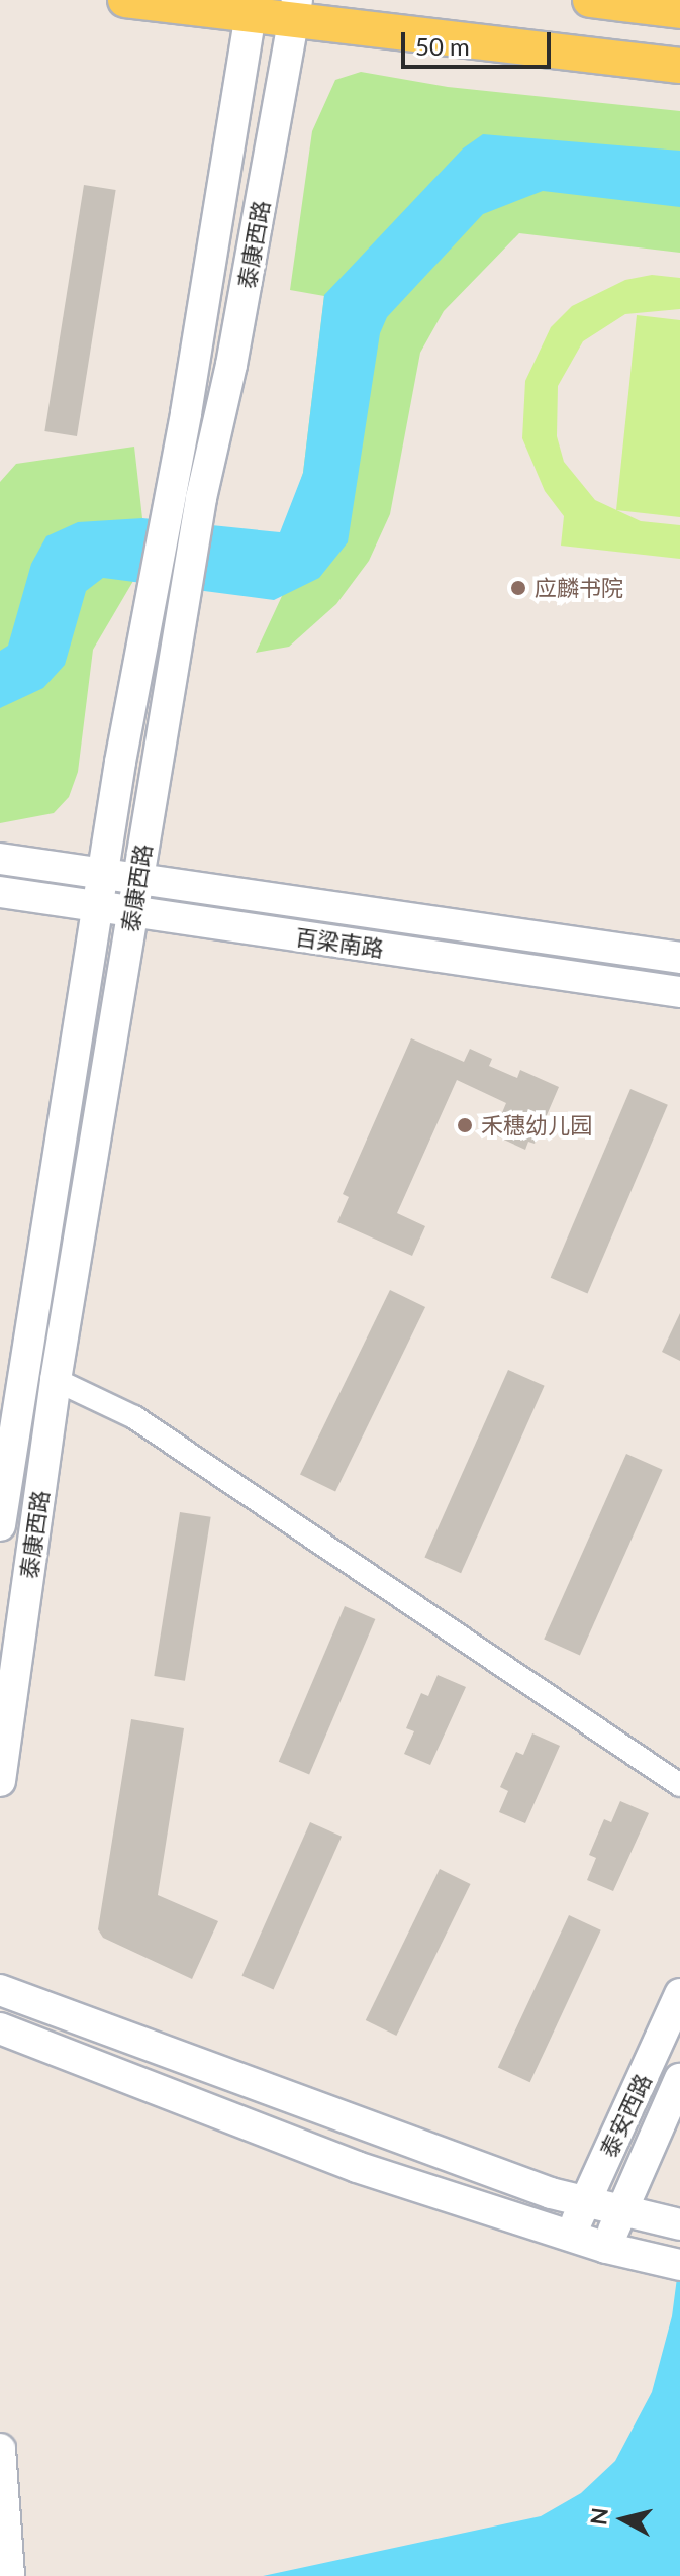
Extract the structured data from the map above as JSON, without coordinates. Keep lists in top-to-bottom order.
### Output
{
  "streets": {
    "main road": ["泰康西路", "百梁南路", "泰安西路"]
  },
  "crossings": [
    ["泰康西路", "百梁南路"]
  ],
  "places": ["应麟书院", "禾穗幼儿园"],
  "scale_bar": "50 m",
  "north": "left"
}
